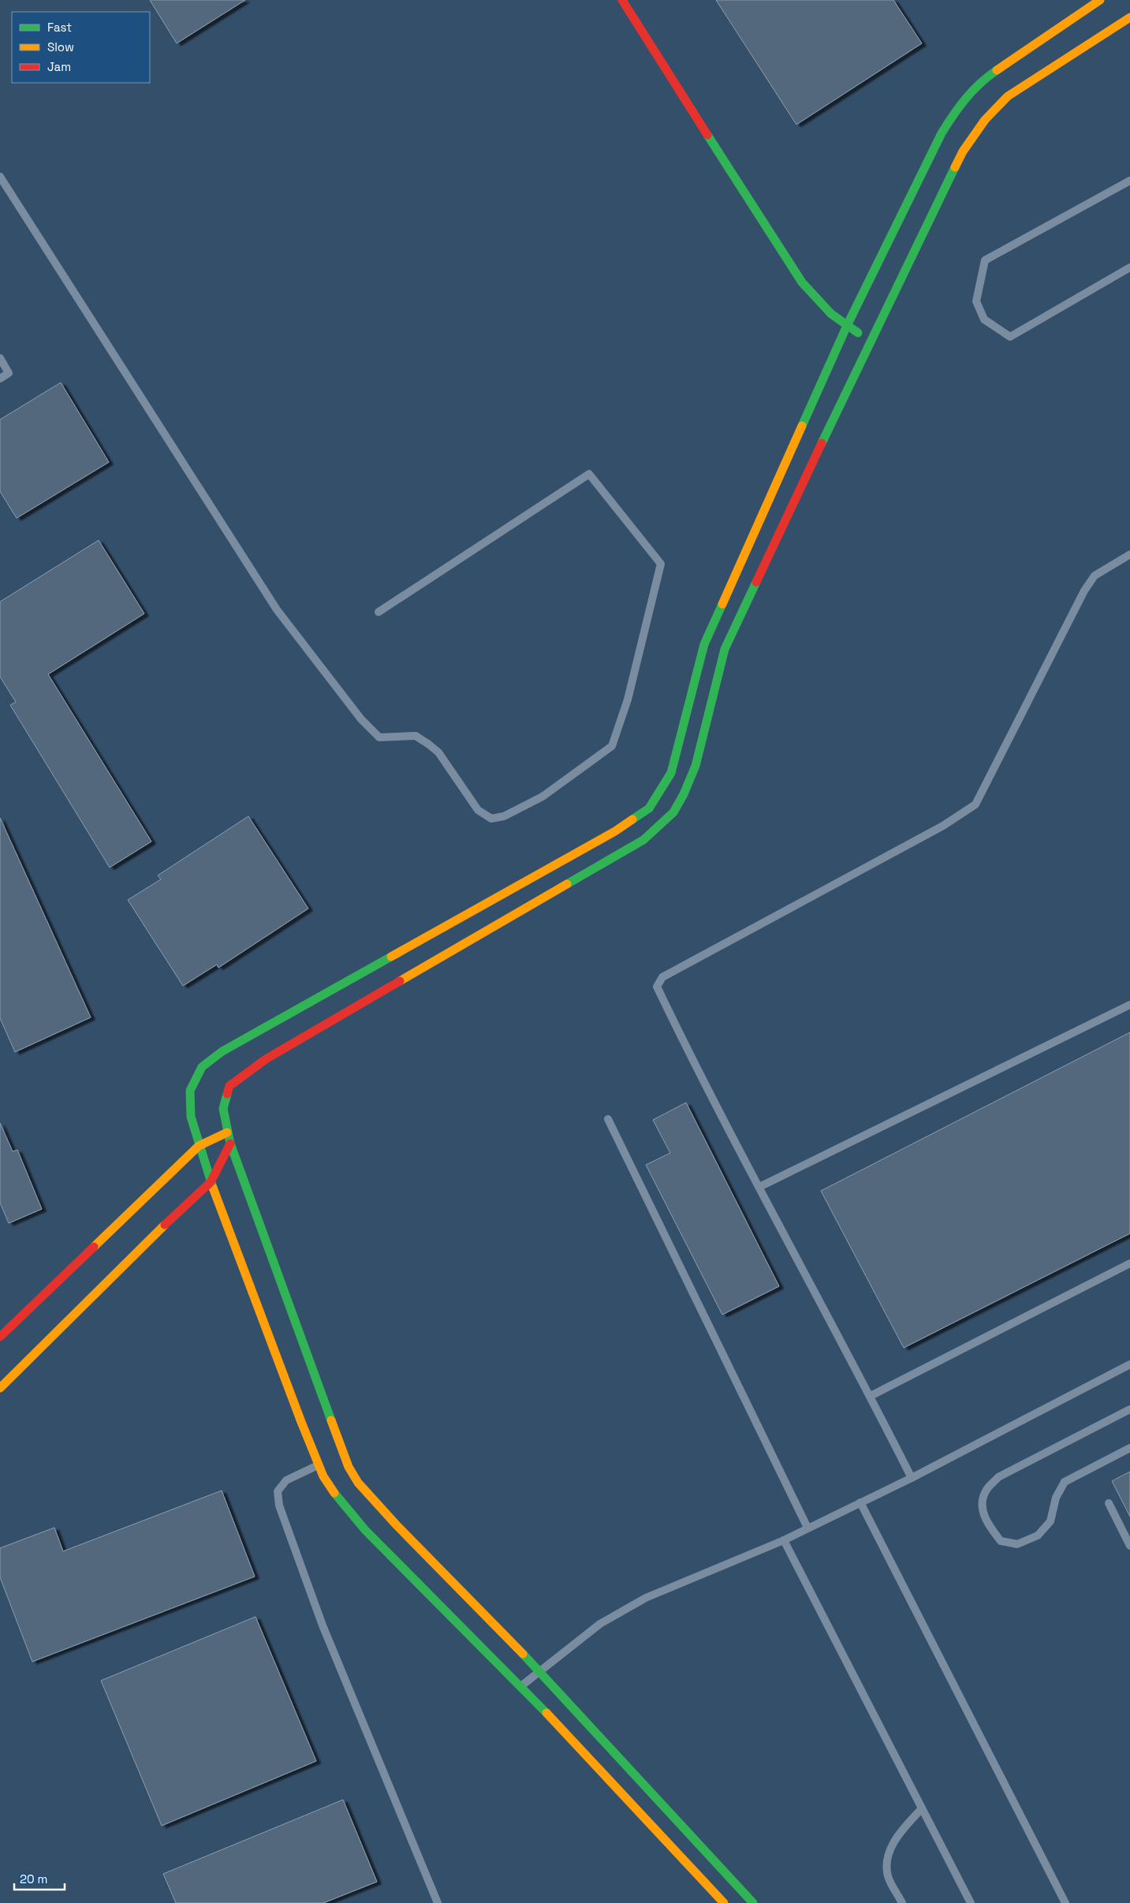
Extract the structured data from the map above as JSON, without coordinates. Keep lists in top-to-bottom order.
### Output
{
  "legend": ["Fast", "Slow", "Jam"],
  "scale_bar": "20 m"
}
